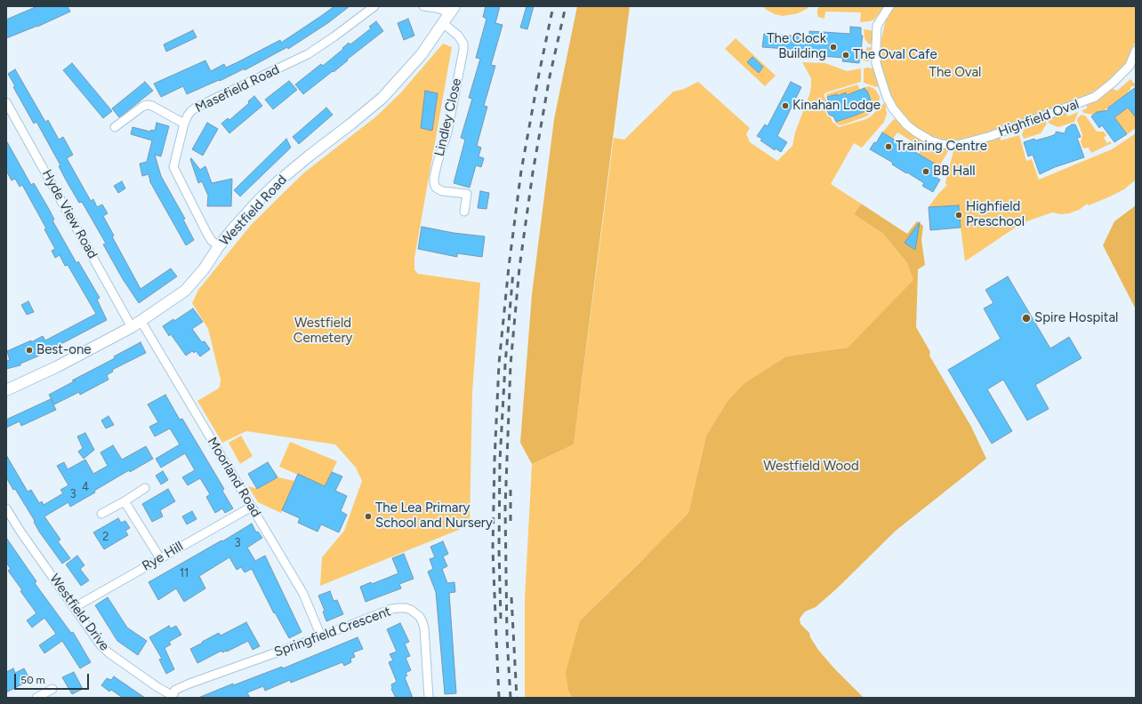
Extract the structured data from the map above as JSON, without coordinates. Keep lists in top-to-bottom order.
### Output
{
  "streets": {
    "street": [
      "Masefield Road",
      "Lindley Close",
      "Highfield Oval",
      "Westfield Road",
      "Hyde View Road",
      "Moorland Road",
      "Rye Hill",
      "Westfield Drive",
      "Springfield Crescent"
    ]
  },
  "crossings": [
    ["Masefield Road", "Westfield Road"],
    ["Lindley Close", "Westfield Road"],
    ["Westfield Road", "Hyde View Road"],
    ["Westfield Road", "Moorland Road"],
    ["Hyde View Road", "Moorland Road"],
    ["Moorland Road", "Rye Hill"],
    ["Moorland Road", "Springfield Crescent"],
    ["Rye Hill", "Westfield Drive"],
    ["Westfield Drive", "Springfield Crescent"]
  ],
  "parks": ["The Oval", "Westfield Cemetery", "Westfield Wood"],
  "places": [
    "The Clock Building",
    "The Oval Cafe",
    "Kinahan Lodge",
    "Training Centre",
    "BB Hall",
    "Highfield Preschool",
    "Spire Hospital",
    "Best-one",
    "The Lea Primary School and Nursery"
  ],
  "house_numbers": [
    "4",
    "3",
    "2",
    "3",
    "11"
  ],
  "scale_bar": "50 m"
}
